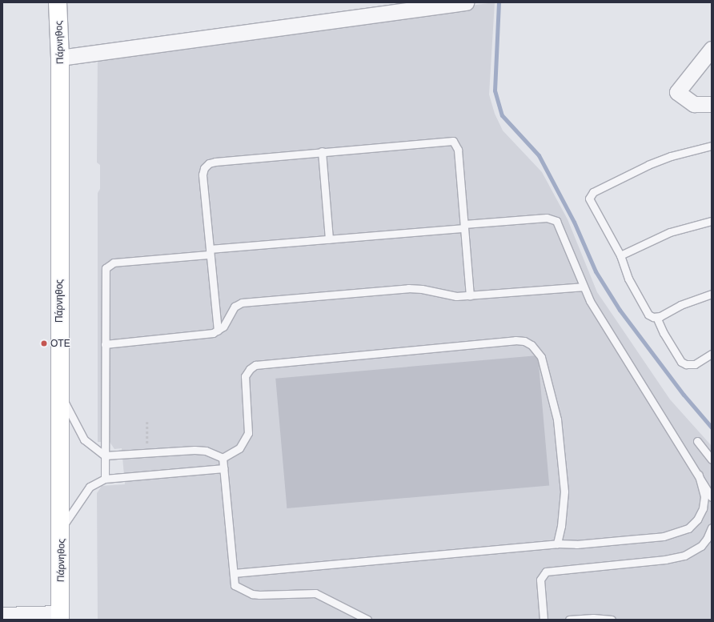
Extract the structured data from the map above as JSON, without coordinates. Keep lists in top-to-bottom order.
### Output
{
  "streets": {
    "main road": ["Πάρνηθος"]
  },
  "places": ["ΟΤΕ"]
}
